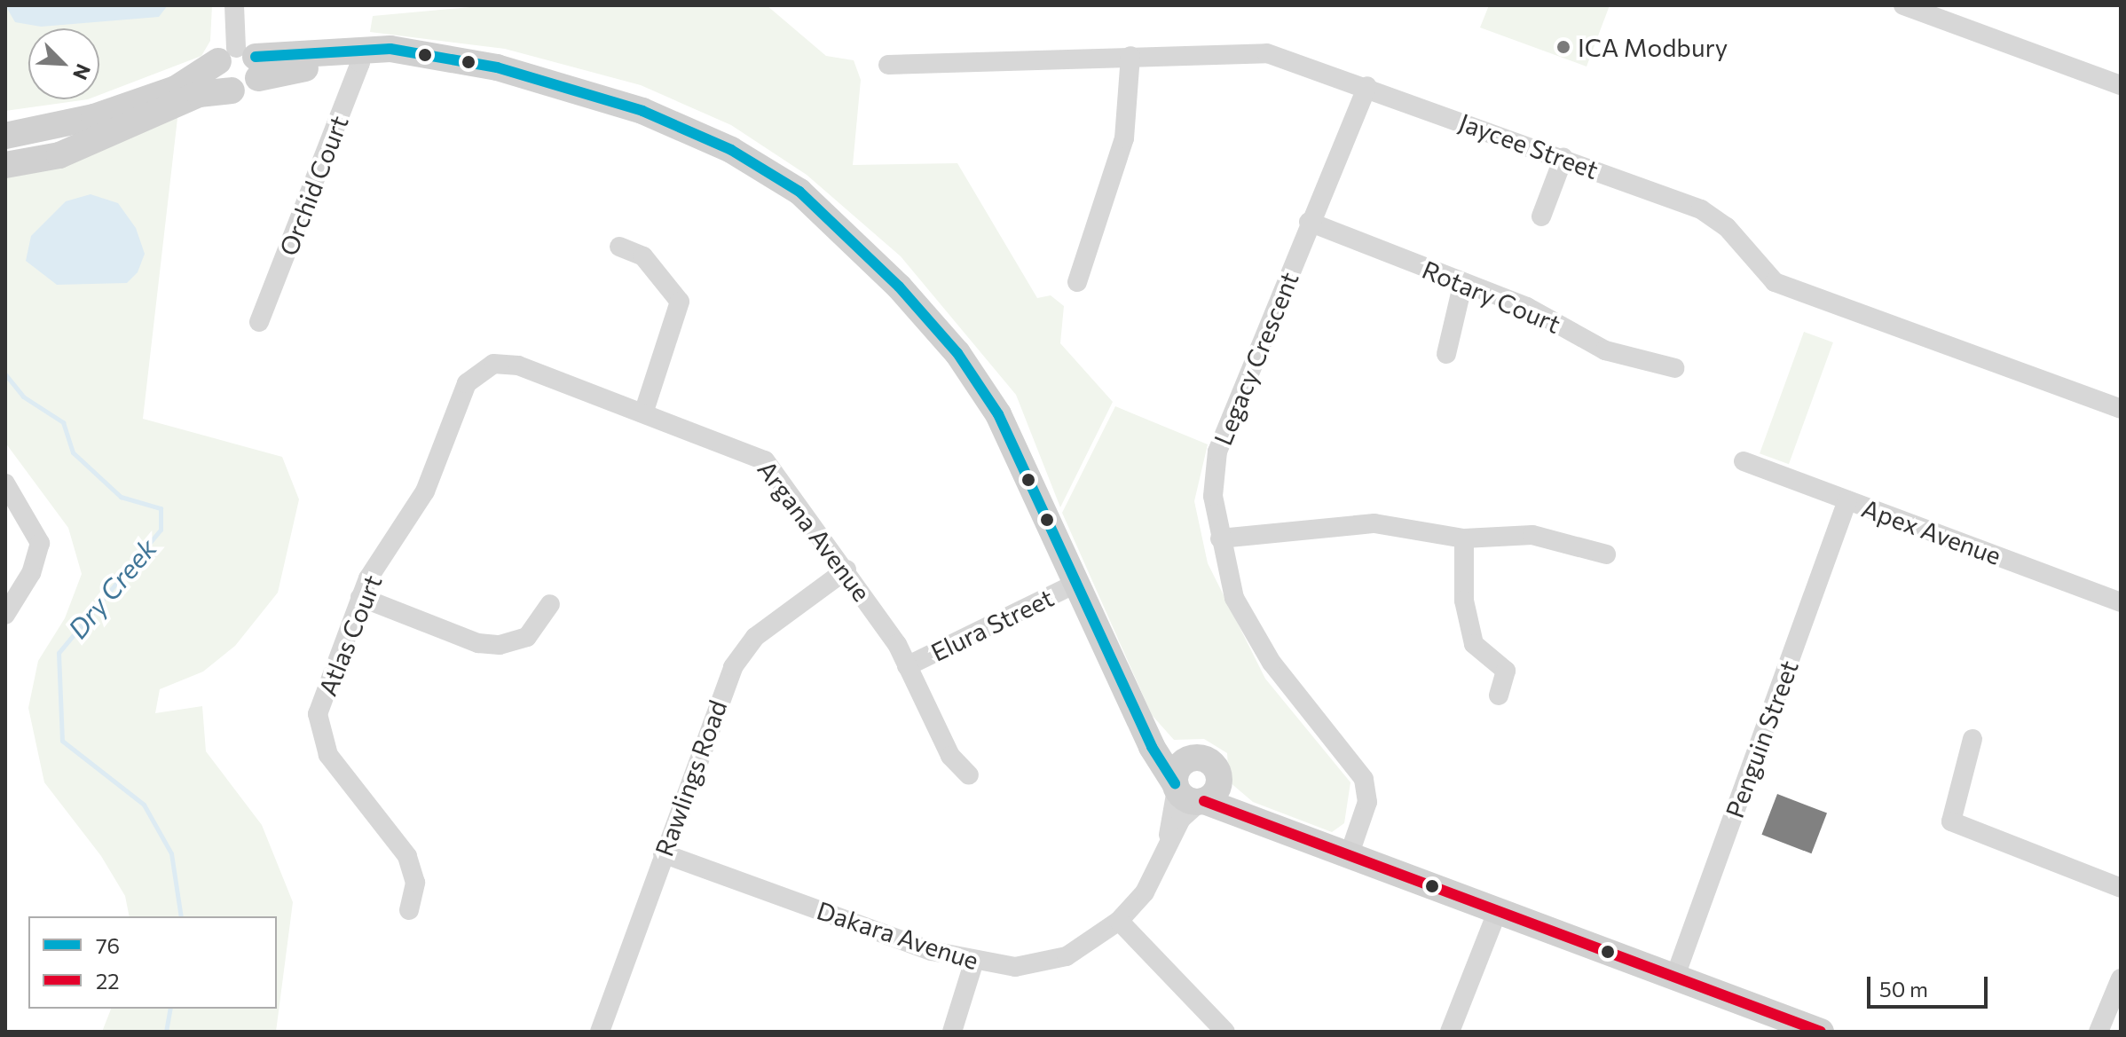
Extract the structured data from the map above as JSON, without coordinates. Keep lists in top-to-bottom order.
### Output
{
  "streets": {
    "street": [
      "Jaycee Street",
      "Orchid Court",
      "Rotary Court",
      "Legacy Crescent",
      "Argana Avenue",
      "Apex Avenue",
      "Elura Street",
      "Atlas Court",
      "Penguin Street",
      "Rawlings Road",
      "Dakara Avenue"
    ]
  },
  "crossings": [
    ["Jaycee Street", "Legacy Crescent"],
    ["Rotary Court", "Legacy Crescent"],
    ["Argana Avenue", "Elura Street"],
    ["Argana Avenue", "Atlas Court"],
    ["Argana Avenue", "Rawlings Road"],
    ["Apex Avenue", "Penguin Street"],
    ["Rawlings Road", "Dakara Avenue"]
  ],
  "water": ["Dry Creek"],
  "places": ["ICA Modbury"],
  "lines": ["transit line 76", "transit line 22"],
  "legend": ["76", "22"],
  "scale_bar": "50 m",
  "north": "bottom right"
}
